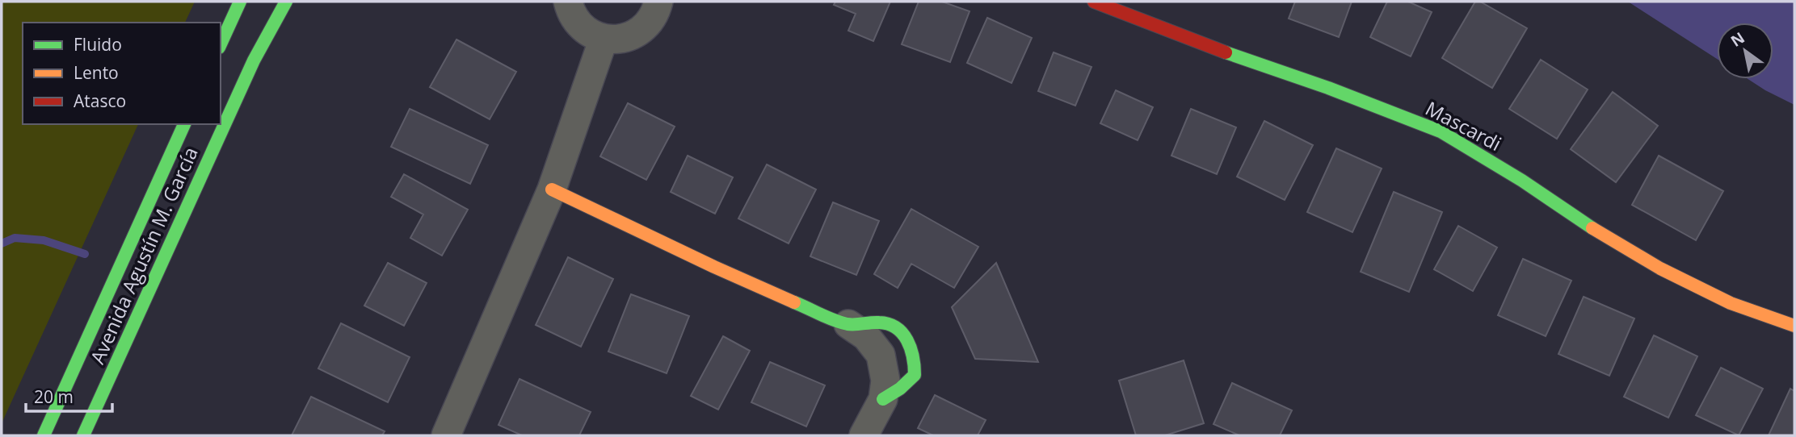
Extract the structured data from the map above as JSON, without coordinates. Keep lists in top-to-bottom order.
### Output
{
  "streets": {
    "street": ["Mascardi", "Avenida Agustín M. García"]
  },
  "legend": ["Fluido", "Lento", "Atasco"],
  "scale_bar": "20 m",
  "north": "top left"
}
